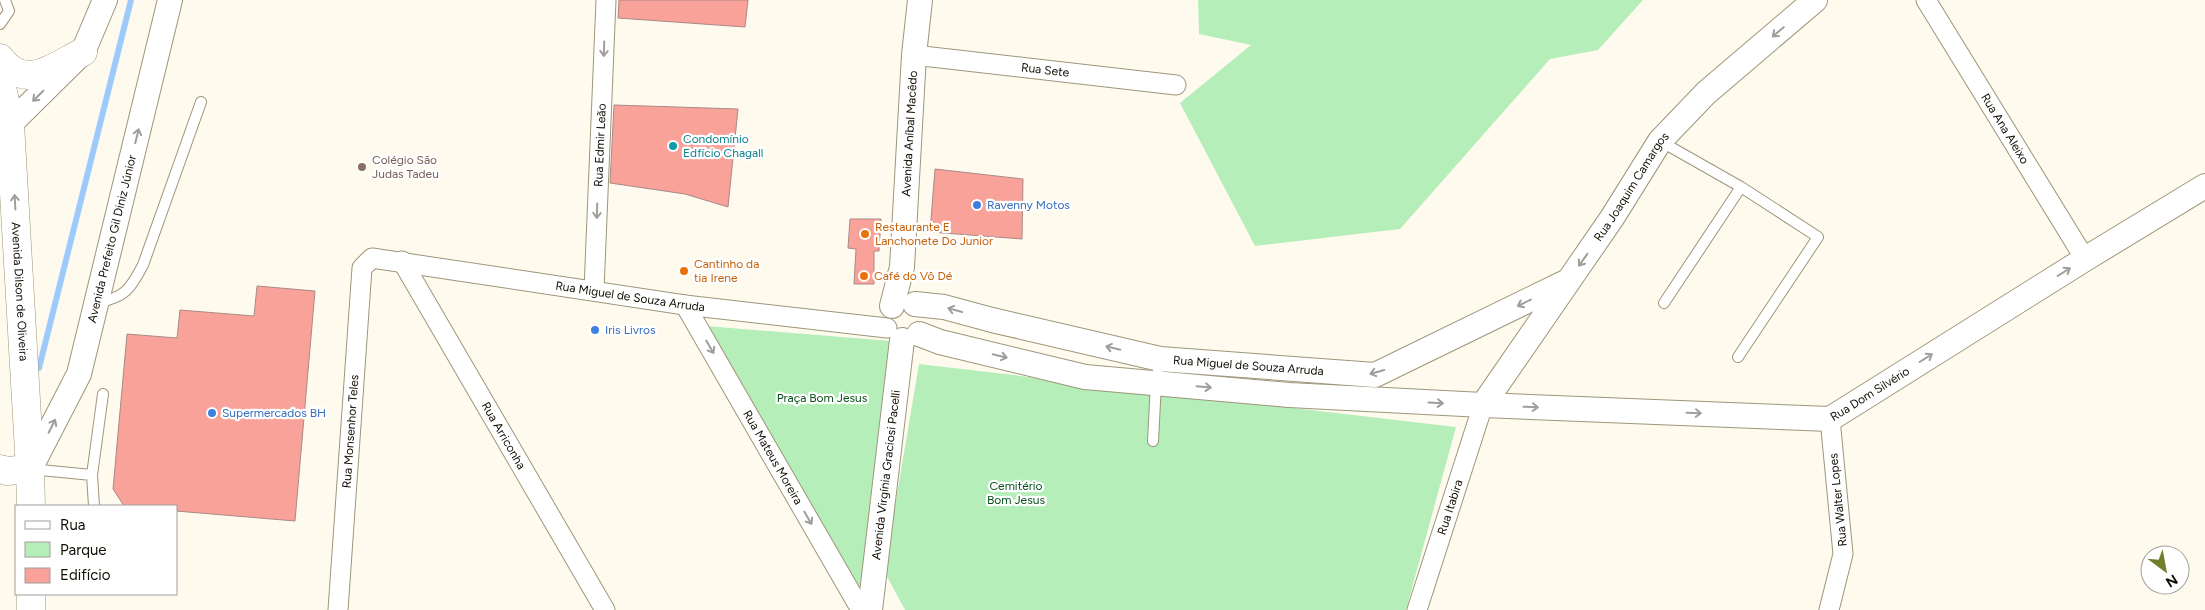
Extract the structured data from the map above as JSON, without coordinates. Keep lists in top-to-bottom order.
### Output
{
  "streets": {
    "main road": ["Avenida Dilson de Oliveira"],
    "street": [
      "Rua Sete",
      "Rua Ana Aleixo",
      "Avenida Aníbal Macêdo",
      "Rua Edmir Leão",
      "Rua Joaquim Camargos",
      "Avenida Prefeito Gil Diniz Júnior",
      "Rua Miguel de Souza Arruda",
      "Rua Dom Silvério",
      "Rua Monsenhor Teles",
      "Rua Arriconha",
      "Rua Mateus Moreira",
      "Avenida Virgínia Graciosi Pacelli",
      "Rua Walter Lopes",
      "Rua Itabira"
    ]
  },
  "crossings": [
    ["Rua Sete", "Avenida Aníbal Macêdo"],
    ["Rua Ana Aleixo", "Rua Dom Silvério"],
    ["Avenida Aníbal Macêdo", "Rua Miguel de Souza Arruda"],
    ["Avenida Aníbal Macêdo", "Avenida Virgínia Graciosi Pacelli"],
    ["Rua Edmir Leão", "Rua Miguel de Souza Arruda"],
    ["Rua Joaquim Camargos", "Rua Miguel de Souza Arruda"],
    ["Rua Joaquim Camargos", "Rua Dom Silvério"],
    ["Rua Joaquim Camargos", "Rua Itabira"],
    ["Avenida Prefeito Gil Diniz Júnior", "Avenida Dilson de Oliveira"],
    ["Rua Miguel de Souza Arruda", "Rua Dom Silvério"],
    ["Rua Miguel de Souza Arruda", "Rua Monsenhor Teles"],
    ["Rua Miguel de Souza Arruda", "Rua Arriconha"],
    ["Rua Miguel de Souza Arruda", "Rua Mateus Moreira"],
    ["Rua Miguel de Souza Arruda", "Avenida Virgínia Graciosi Pacelli"],
    ["Rua Miguel de Souza Arruda", "Rua Itabira"],
    ["Rua Dom Silvério", "Rua Walter Lopes"],
    ["Rua Dom Silvério", "Rua Itabira"]
  ],
  "one_way": [
    "Rua Edmir Leão",
    "Rua Joaquim Camargos",
    "Avenida Prefeito Gil Diniz Júnior",
    "Avenida Dilson de Oliveira",
    "Rua Dom Silvério",
    "Rua Mateus Moreira"
  ],
  "parks": ["Praça Bom Jesus", "Cemitério Bom Jesus"],
  "places": [
    "Condomínio Edfício Chagall",
    "Colégio São Judas Tadeu",
    "Ravenny Motos",
    "Restaurante E Lanchonete Do Junior",
    "Cantinho da tia Irene",
    "Café do Vô Dé",
    "Iris Livros",
    "Supermercados BH"
  ],
  "legend": ["Rua", "Parque", "Edifício"],
  "north": "bottom right"
}
